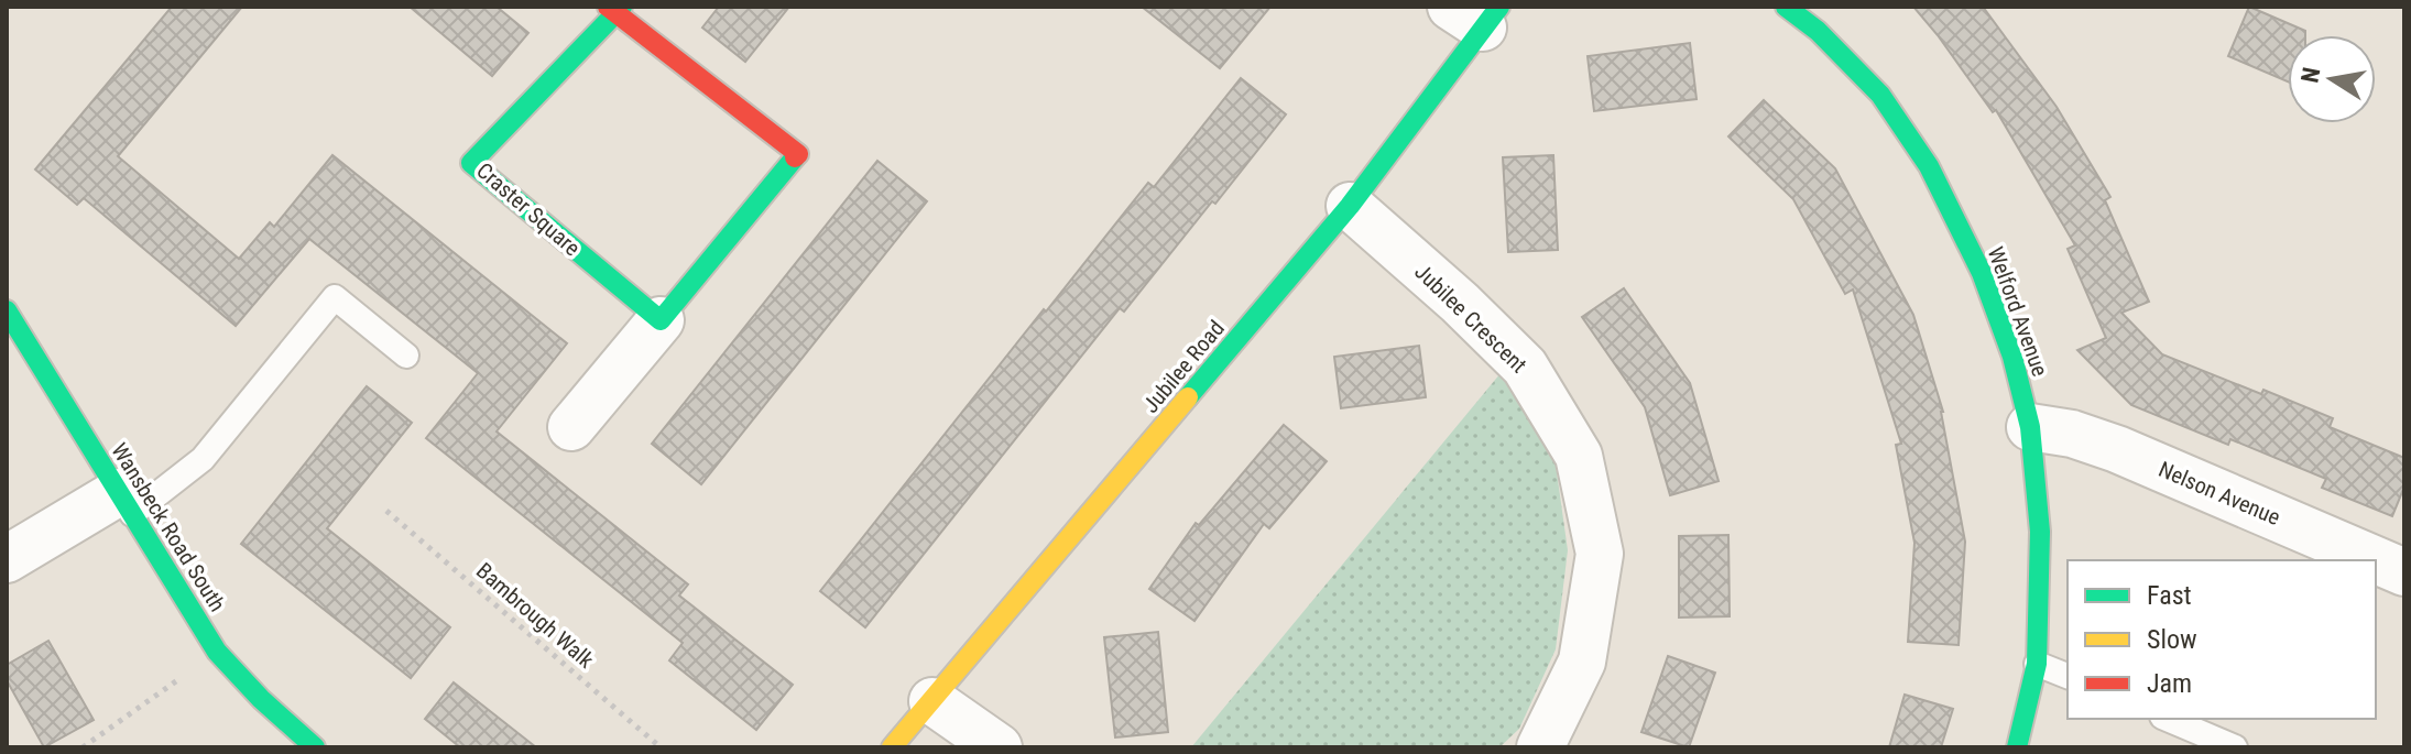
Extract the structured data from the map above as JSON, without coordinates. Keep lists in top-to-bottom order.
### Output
{
  "streets": {
    "street": [
      "Craster Square",
      "Welford Avenue",
      "Jubilee Crescent",
      "Jubilee Road",
      "Nelson Avenue",
      "Wansbeck Road South"
    ],
    "path": ["Bambrough Walk"]
  },
  "crossings": [
    ["Welford Avenue", "Nelson Avenue"],
    ["Jubilee Crescent", "Jubilee Road"]
  ],
  "legend": ["Fast", "Slow", "Jam"],
  "north": "left"
}
